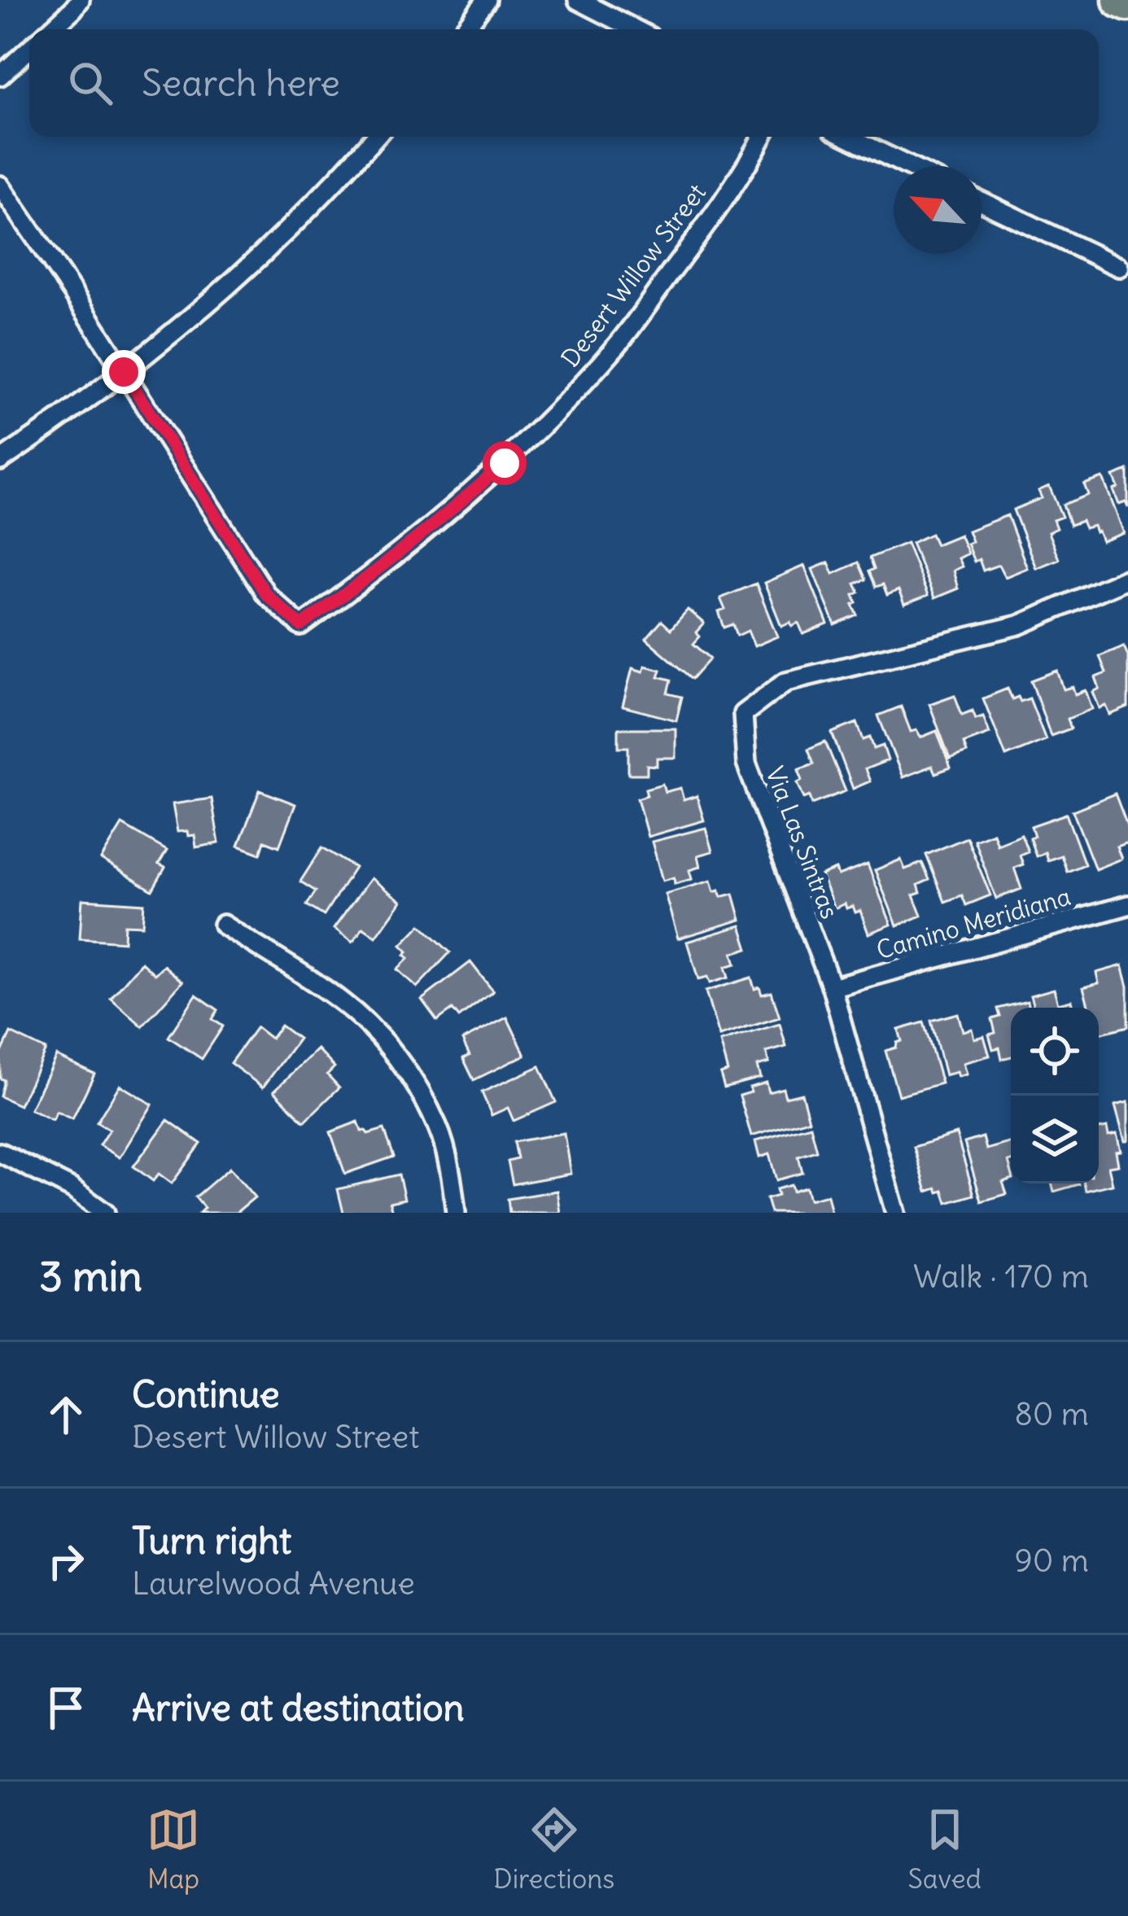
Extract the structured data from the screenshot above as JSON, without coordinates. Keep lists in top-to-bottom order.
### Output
{
  "streets": {
    "street": ["Desert Willow Street", "Via Las Sintras", "Camino Meridiana"]
  },
  "crossings": [
    ["Via Las Sintras", "Camino Meridiana"]
  ],
  "north": "top left",
  "page": {
    "search": "Search here",
    "heading": ["3 min", "Walk · 170 m"],
    "list": [
      ["Continue", "Desert Willow Street", "80 m"],
      ["Turn right", "Laurelwood Avenue", "90 m"],
      "Arrive at destination"
    ],
    "nav": ["Map", "Directions", "Saved"]
  }
}
